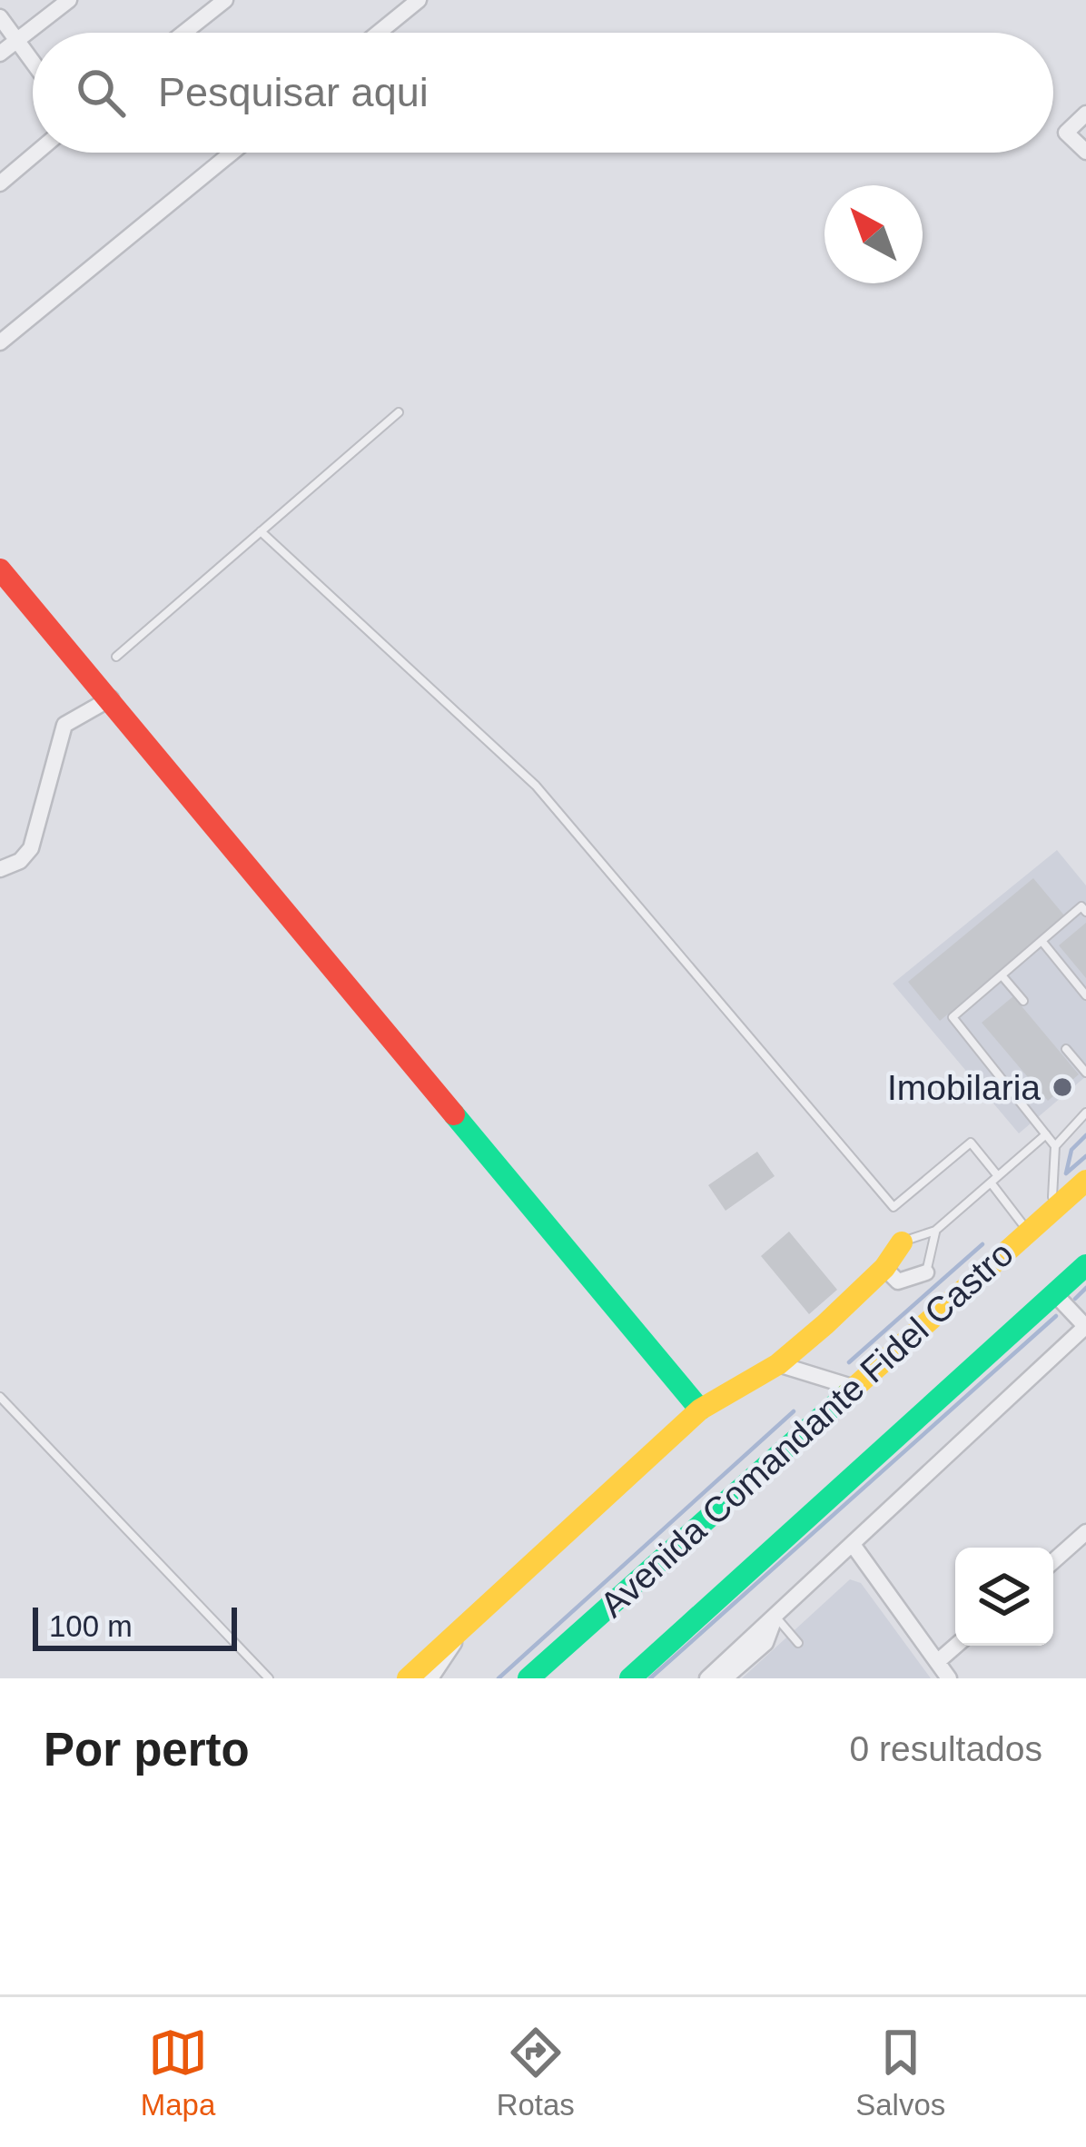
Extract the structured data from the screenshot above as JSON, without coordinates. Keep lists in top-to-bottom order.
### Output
{
  "streets": {
    "main road": ["Avenida Comandante Fidel Castro"]
  },
  "places": ["Imobilaria"],
  "scale_bar": "100 m",
  "north": "top left",
  "page": {
    "search": "Pesquisar aqui",
    "scale": "100 m",
    "heading": ["Por perto", "0 resultados"],
    "nav": ["Mapa", "Rotas", "Salvos"]
  }
}
